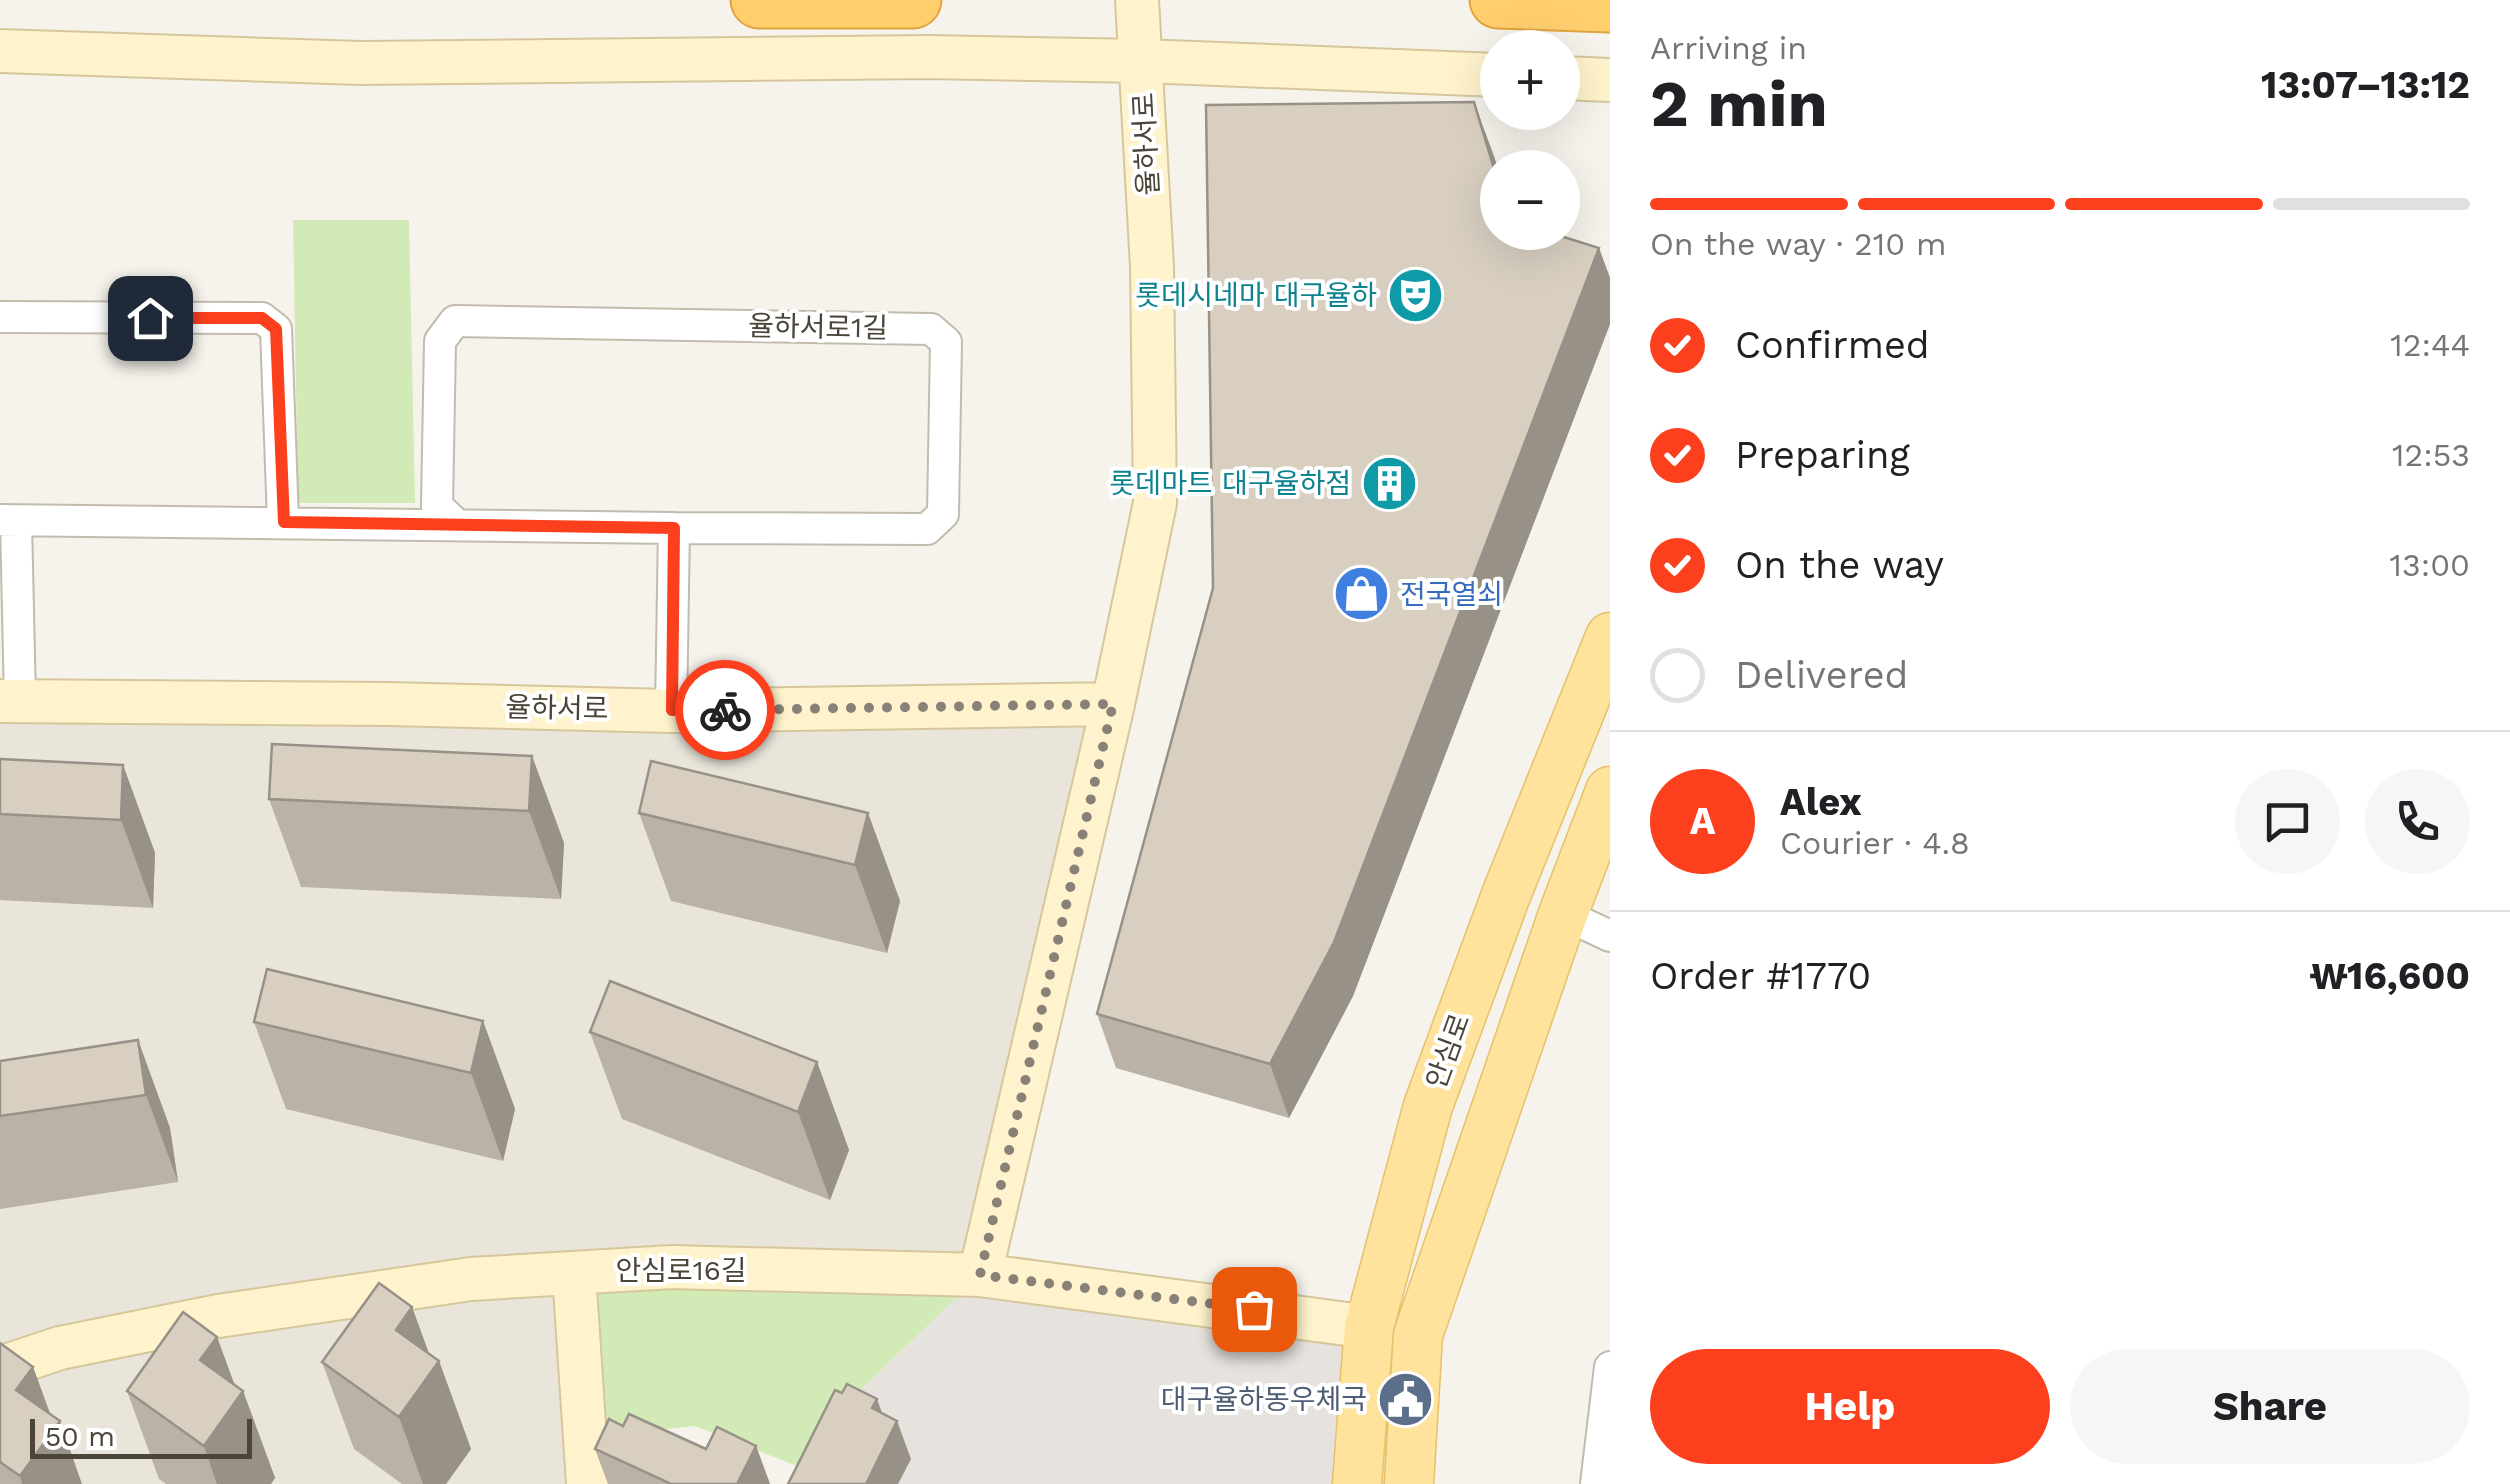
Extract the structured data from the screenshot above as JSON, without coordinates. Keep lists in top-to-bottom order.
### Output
{
  "streets": {
    "main road": ["율하서로", "안심로", "안심로16길"],
    "street": ["율하서로1길"]
  },
  "crossings": [
    ["율하서로", "율하서로1길"],
    ["율하서로", "안심로16길"],
    ["안심로", "안심로16길"]
  ],
  "places": {
    "theatre": ["롯데시네마 대구율하"],
    "building": ["롯데마트 대구율하점"],
    "shop": ["전국열쇠"],
    "public building": ["대구율하동우체국"]
  },
  "scale_bar": "50 m",
  "page": {
    "heading": ["2 min", "Arriving in", "13:07–13:12"],
    "panel": [
      "Alex",
      "Courier · 4.8",
      "Order #1770",
      "₩16,600"
    ],
    "map_buttons": ["+", "−"],
    "bar": "On the way · 210 m",
    "list": [
      ["Confirmed", "12:44"],
      ["Preparing", "12:53"],
      ["On the way", "13:00"],
      "Delivered"
    ],
    "round": "A",
    "buttons": ["Help", "Share"],
    "scale": "50 m"
  }
}
